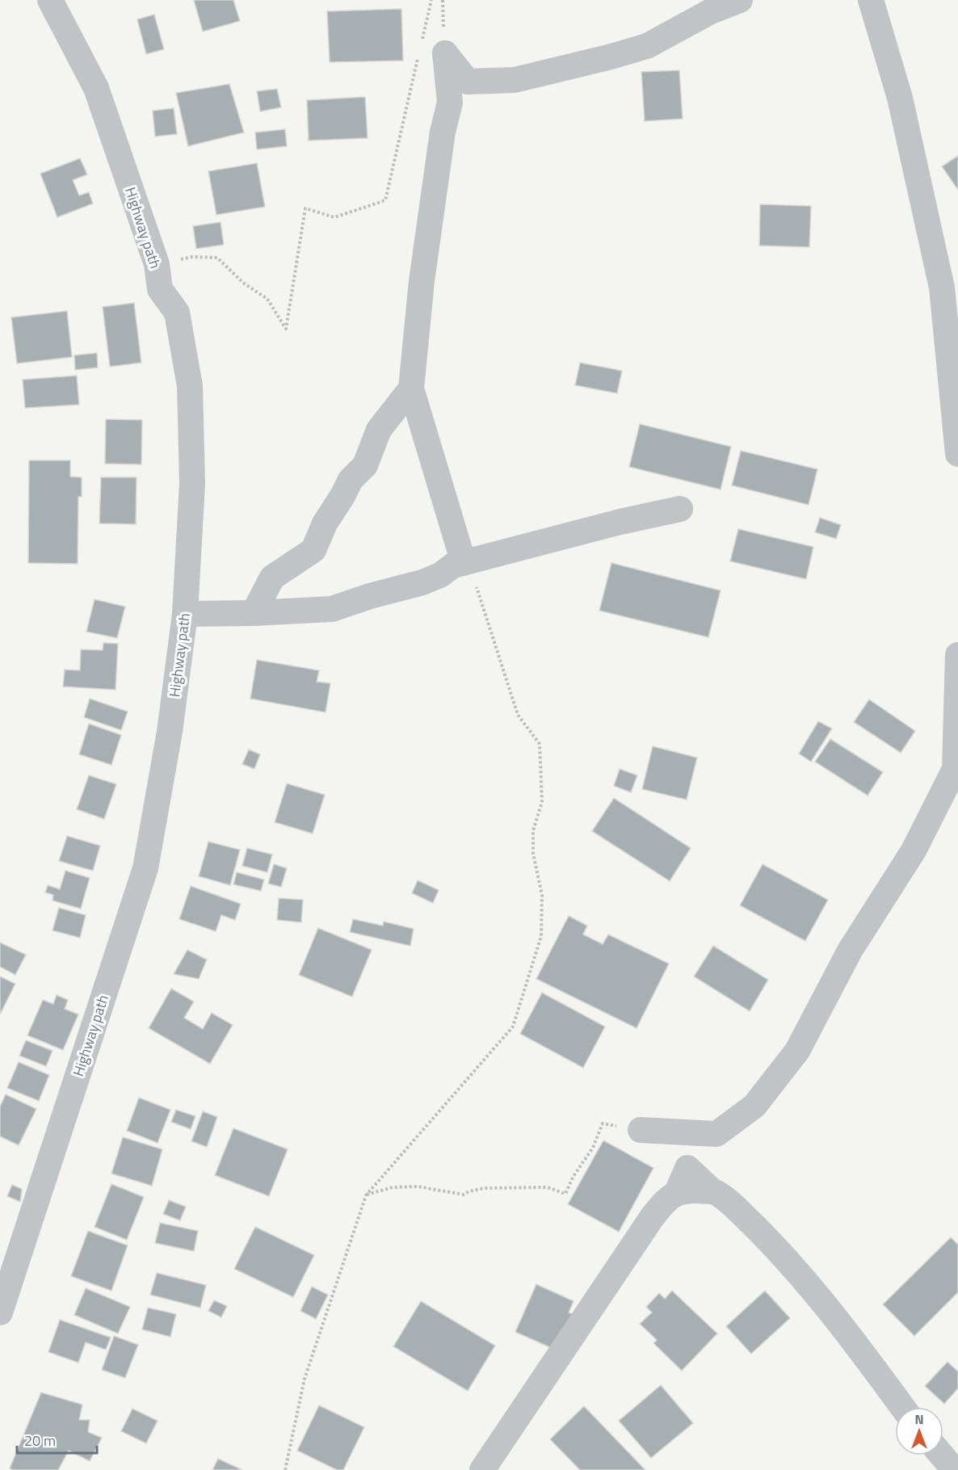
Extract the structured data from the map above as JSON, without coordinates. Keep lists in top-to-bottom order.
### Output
{
  "streets": {
    "street": ["Highway path"]
  },
  "scale_bar": "20 m",
  "north": "top"
}
